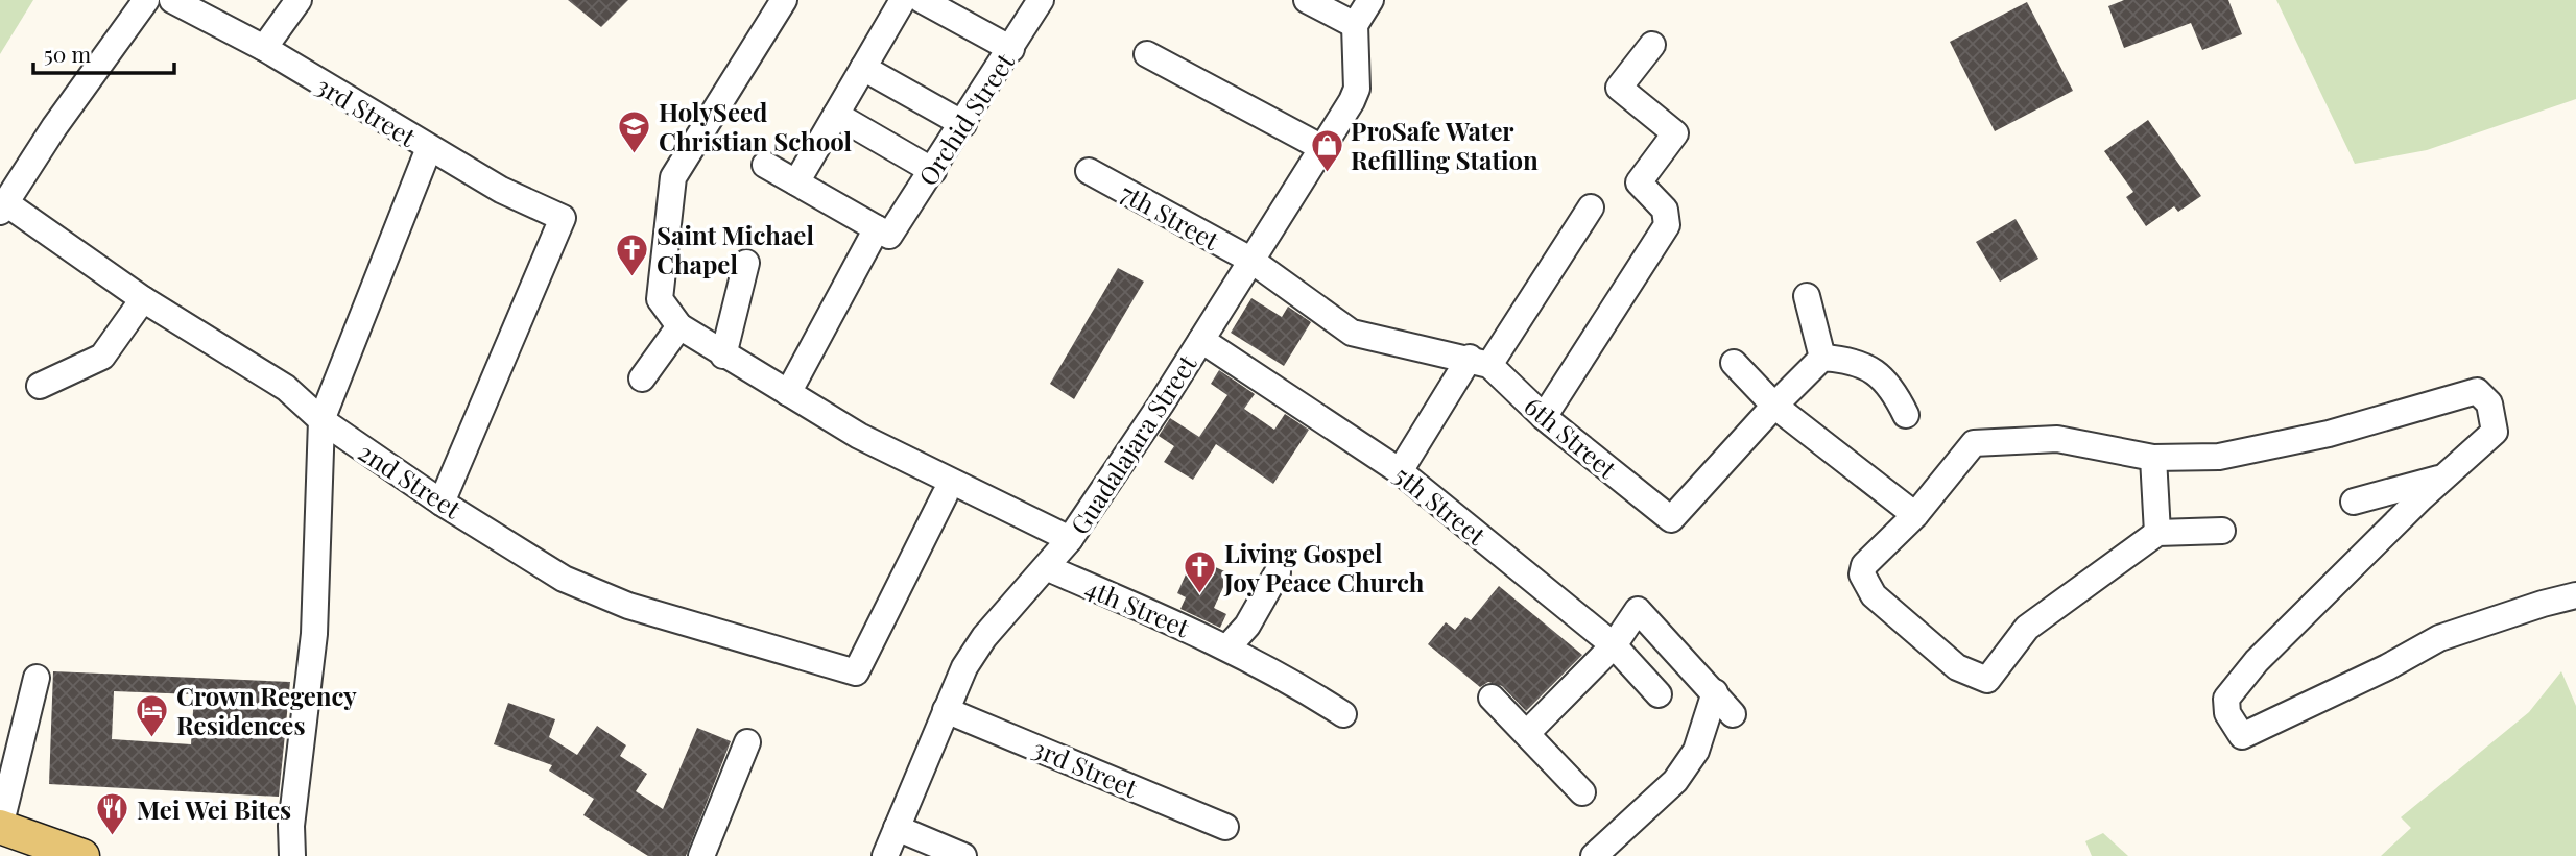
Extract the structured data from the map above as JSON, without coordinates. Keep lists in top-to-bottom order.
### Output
{
  "streets": {
    "street": [
      "3rd Street",
      "Orchid Street",
      "7th Street",
      "6th Street",
      "Guadalajara Street",
      "2nd Street",
      "5th Street",
      "4th Street"
    ]
  },
  "crossings": [
    ["3rd Street", "Guadalajara Street"],
    ["3rd Street", "2nd Street"],
    ["7th Street", "Guadalajara Street"],
    ["Guadalajara Street", "5th Street"],
    ["Guadalajara Street", "4th Street"]
  ],
  "places": {
    "school or university": ["HolySeed Christian School"],
    "shop": ["ProSafe Water Refilling Station"],
    "church": ["Saint Michael Chapel", "Living Gospel Joy Peace Church"],
    "hotel": ["Crown Regency Residences"],
    "restaurant": ["Mei Wei Bites"]
  },
  "scale_bar": "50 m"
}
